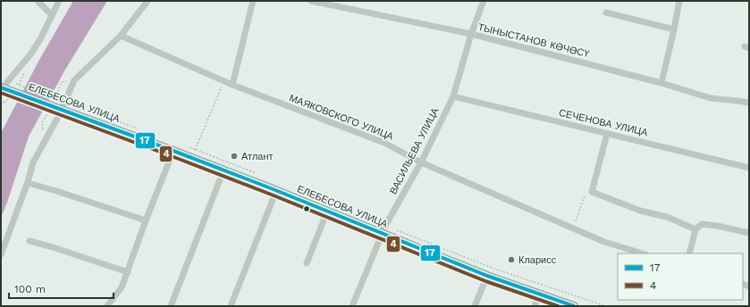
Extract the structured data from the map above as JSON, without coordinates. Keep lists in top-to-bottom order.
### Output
{
  "streets": {
    "main road": ["ЕЛЕБЕСОВА УЛИЦА"],
    "street": [
      "ТЫНЫСТАНОВ КӨЧӨСҮ",
      "МАЯКОВСКОГО УЛИЦА",
      "СЕЧЕНОВА УЛИЦА",
      "ВАСИЛЬЕВА УЛИЦА"
    ]
  },
  "crossings": [
    ["ТЫНЫСТАНОВ КӨЧӨСҮ", "ВАСИЛЬЕВА УЛИЦА"],
    ["ЕЛЕБЕСОВА УЛИЦА", "ВАСИЛЬЕВА УЛИЦА"],
    ["МАЯКОВСКОГО УЛИЦА", "ВАСИЛЬЕВА УЛИЦА"],
    ["СЕЧЕНОВА УЛИЦА", "ВАСИЛЬЕВА УЛИЦА"]
  ],
  "places": ["Атлант", "Кларисс"],
  "lines": ["transit line 17", "transit line 4"],
  "legend": ["17", "4"],
  "scale_bar": "100 m"
}
